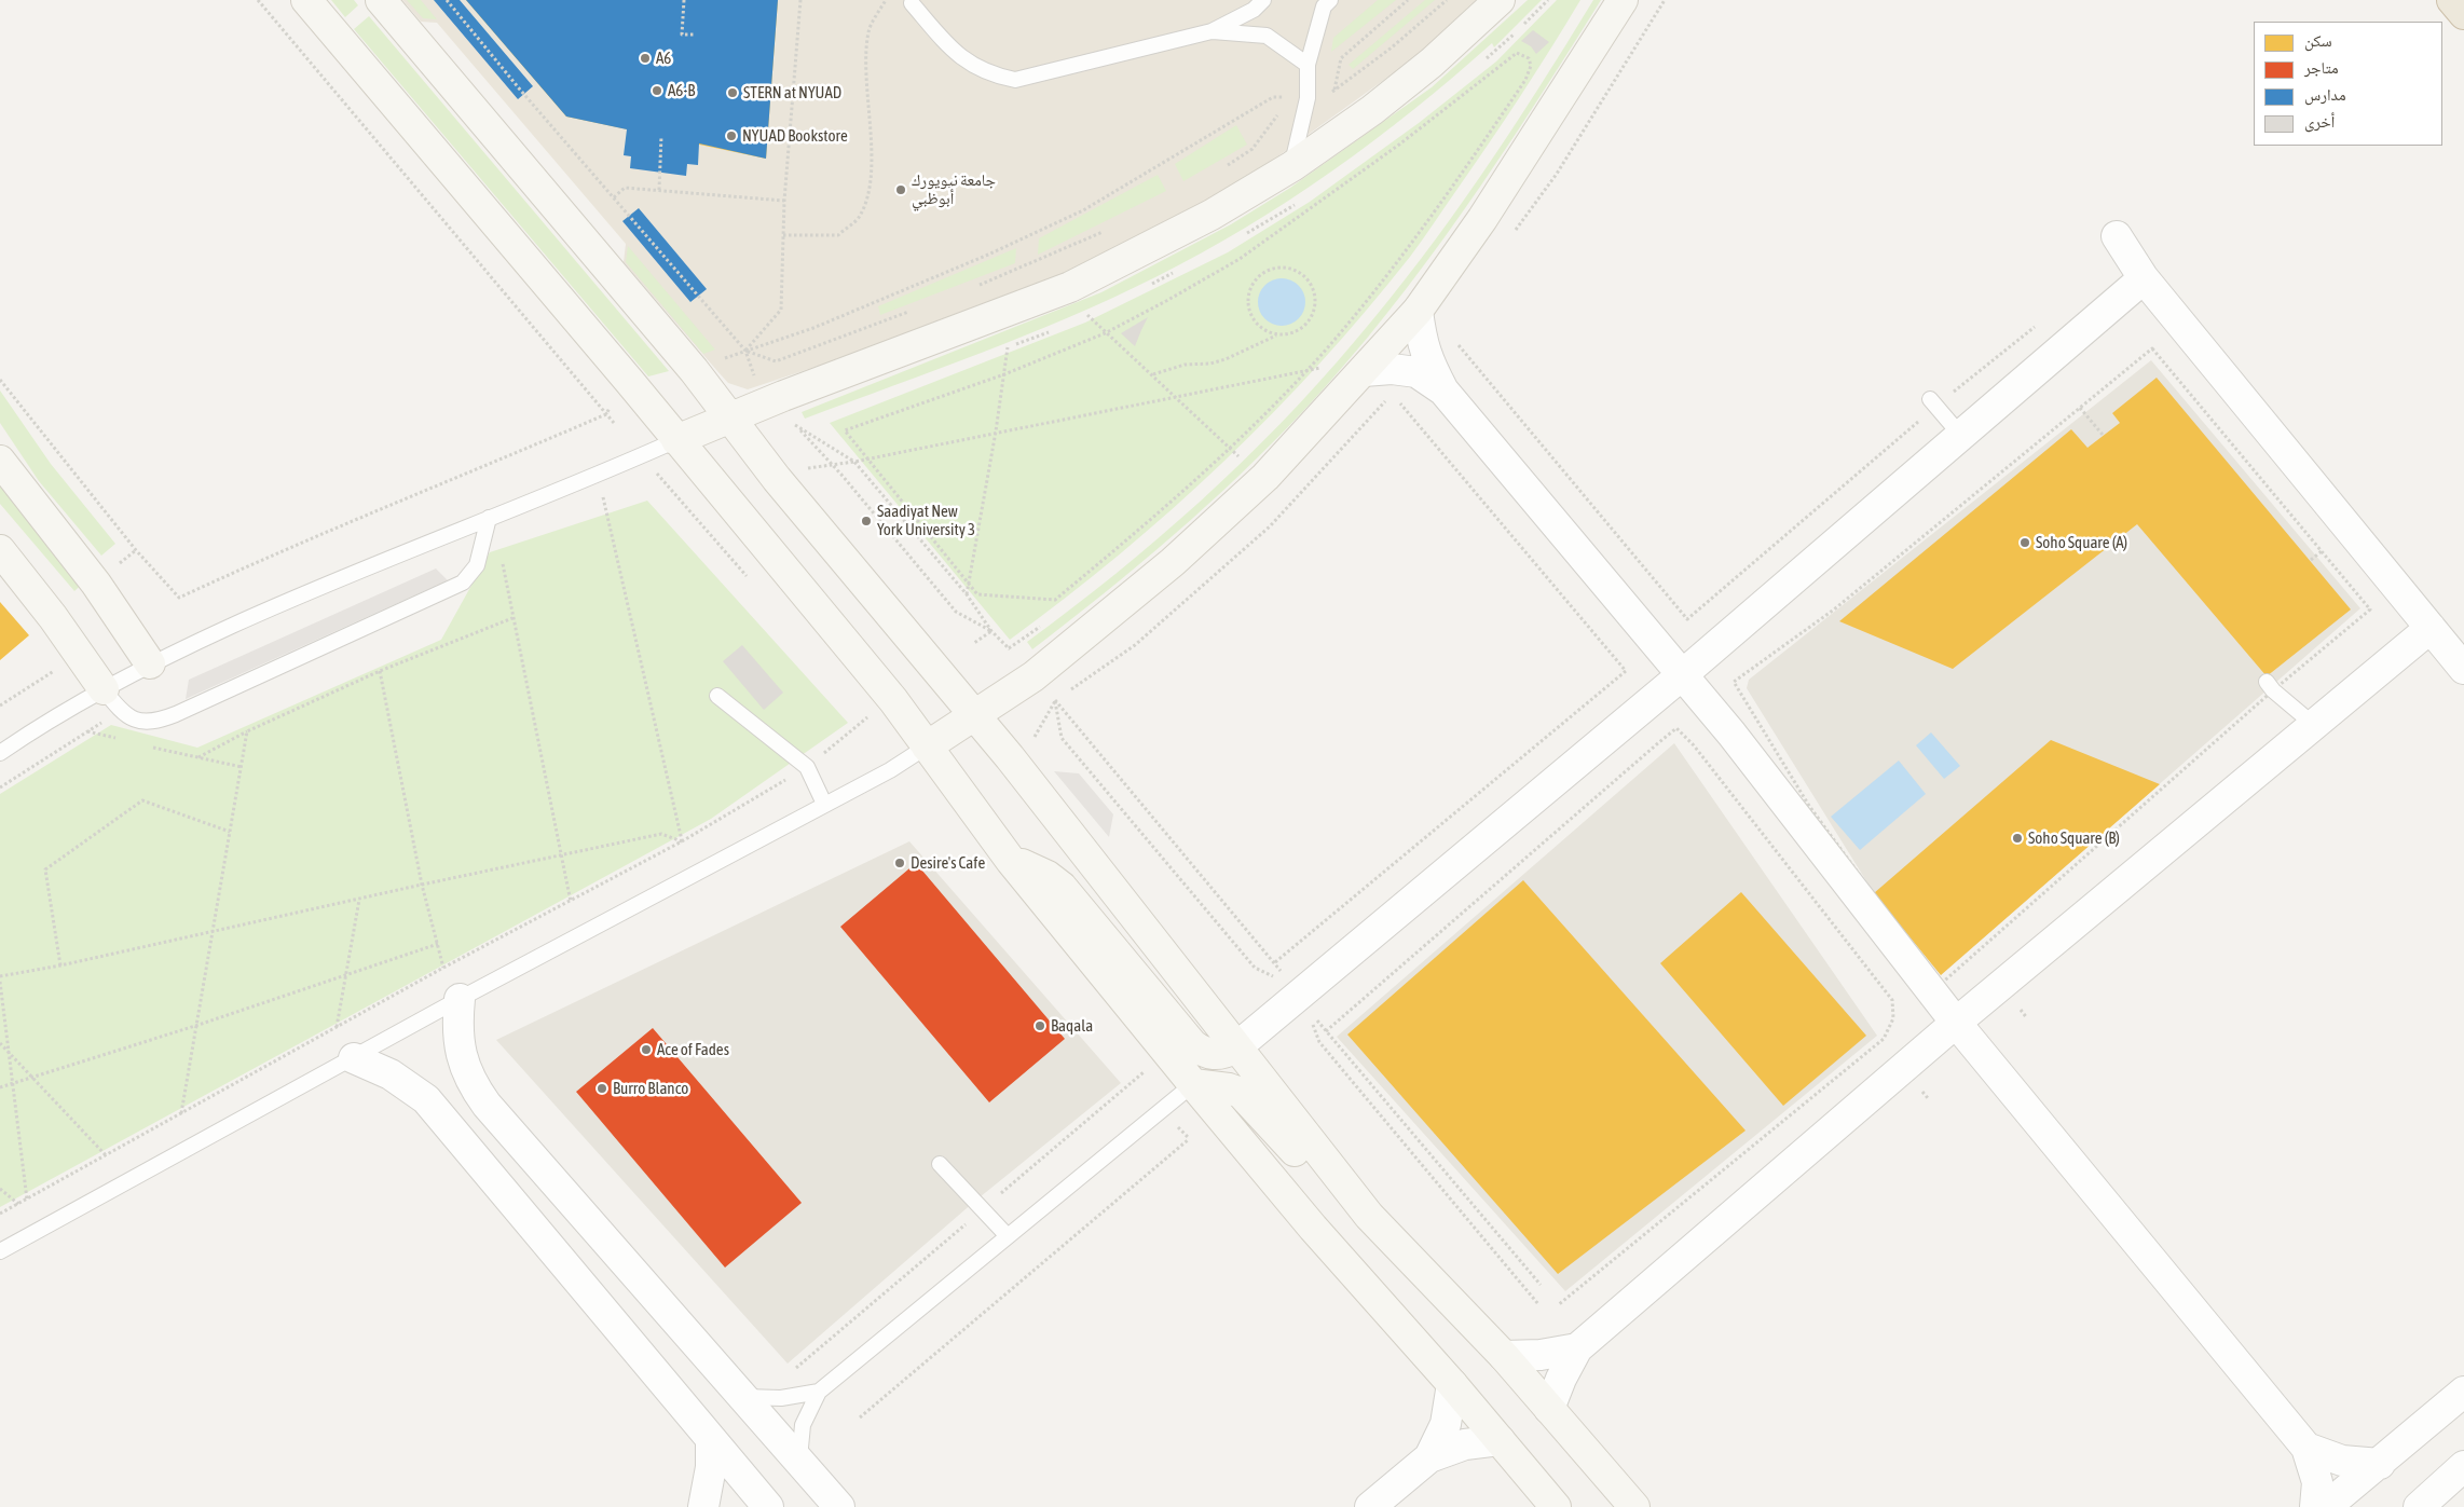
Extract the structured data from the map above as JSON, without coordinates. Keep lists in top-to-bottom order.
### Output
{
  "places": [
    "A6",
    "A6-B",
    "STERN at NYUAD",
    "NYUAD Bookstore",
    "جامعة نيويورك أبوظبي",
    "Saadiyat New York University 3",
    "Soho Square (A)",
    "Soho Square (B)",
    "Desire's Cafe",
    "Baqala",
    "Ace of Fades",
    "Burro Blanco"
  ],
  "legend": [
    "سكن",
    "متاجر",
    "مدارس",
    "أخرى"
  ]
}
